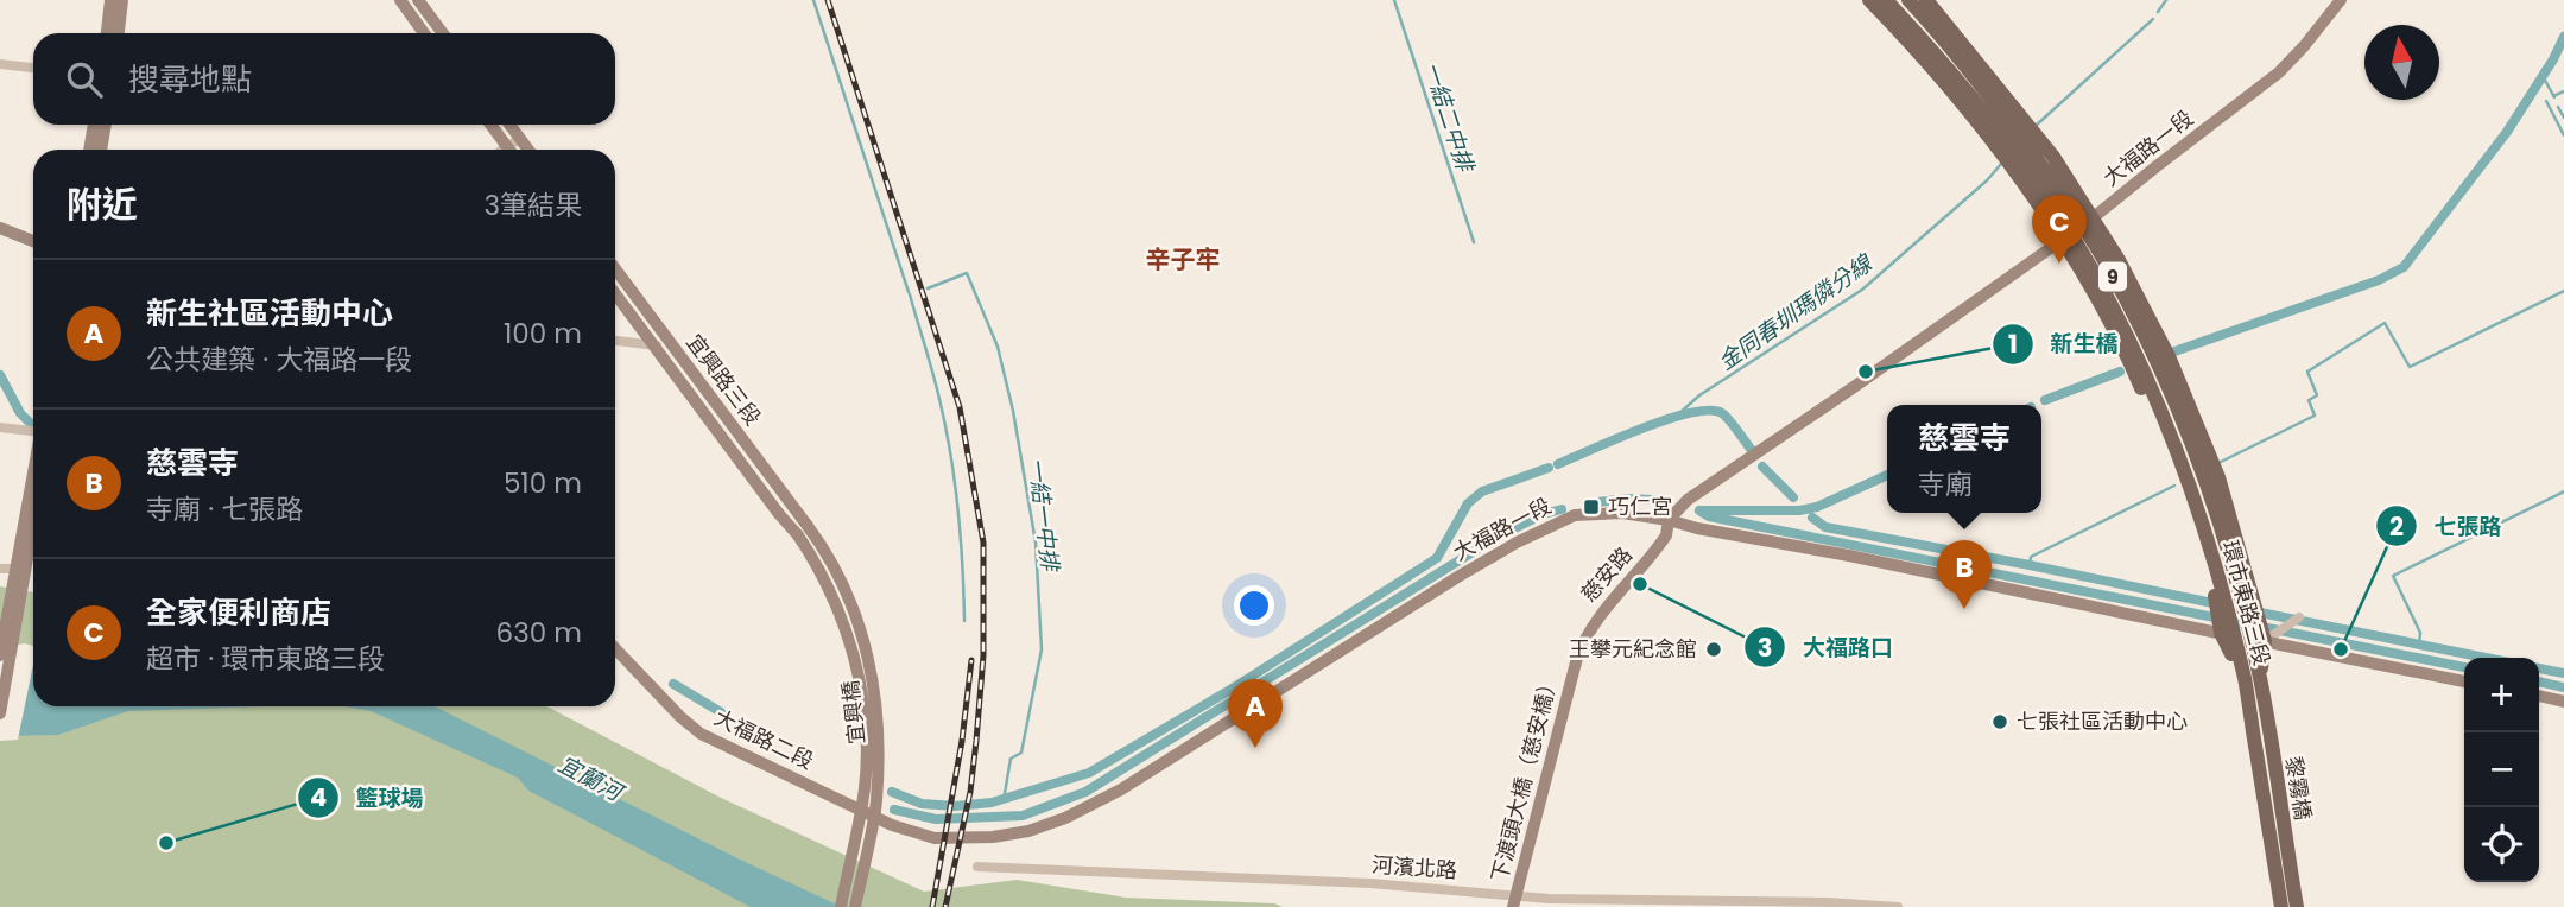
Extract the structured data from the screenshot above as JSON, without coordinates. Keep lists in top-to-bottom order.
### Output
{
  "streets": {
    "main road": ["9", "環市東路三段", "黎霧橋"],
    "street": [
      "大福路一段",
      "宜興路三段",
      "慈安路",
      "宜興橋",
      "大福路二段",
      "下渡頭大橋（慈安橋）",
      "河濱北路"
    ]
  },
  "crossings": [
    ["大福路一段", "慈安路"],
    ["大福路一段", "環市東路三段"],
    ["大福路一段", "大福路二段"],
    ["宜興路三段", "宜興橋"],
    ["慈安路", "下渡頭大橋（慈安橋）"],
    ["環市東路三段", "黎霧橋"]
  ],
  "districts": ["辛子牢"],
  "water": [
    "一結二中排",
    "金同春圳瑪僯分線",
    "一結一中排",
    "宜蘭河"
  ],
  "places": {
    "other": [
      "新生橋",
      "大福路口",
      "王攀元紀念館",
      "七張路",
      "七張社區活動中心",
      "籃球場"
    ],
    "transit": ["巧仁宮"]
  },
  "north": "top",
  "page": {
    "search": "搜尋地點",
    "heading": ["附近", "3筆結果"],
    "pins": ["C", "B", "A"],
    "list": [
      {
        "mark": "A",
        "name": "新生社區活動中心",
        "note": "公共建築 · 大福路一段",
        "value": "100 m"
      },
      {
        "mark": "B",
        "name": "慈雲寺",
        "note": "寺廟 · 七張路",
        "value": "510 m"
      },
      {
        "mark": "C",
        "name": "全家便利商店",
        "note": "超市 · 環市東路三段",
        "value": "630 m"
      }
    ],
    "popup": ["慈雲寺", "寺廟"],
    "map_buttons": ["+", "−"]
  }
}
